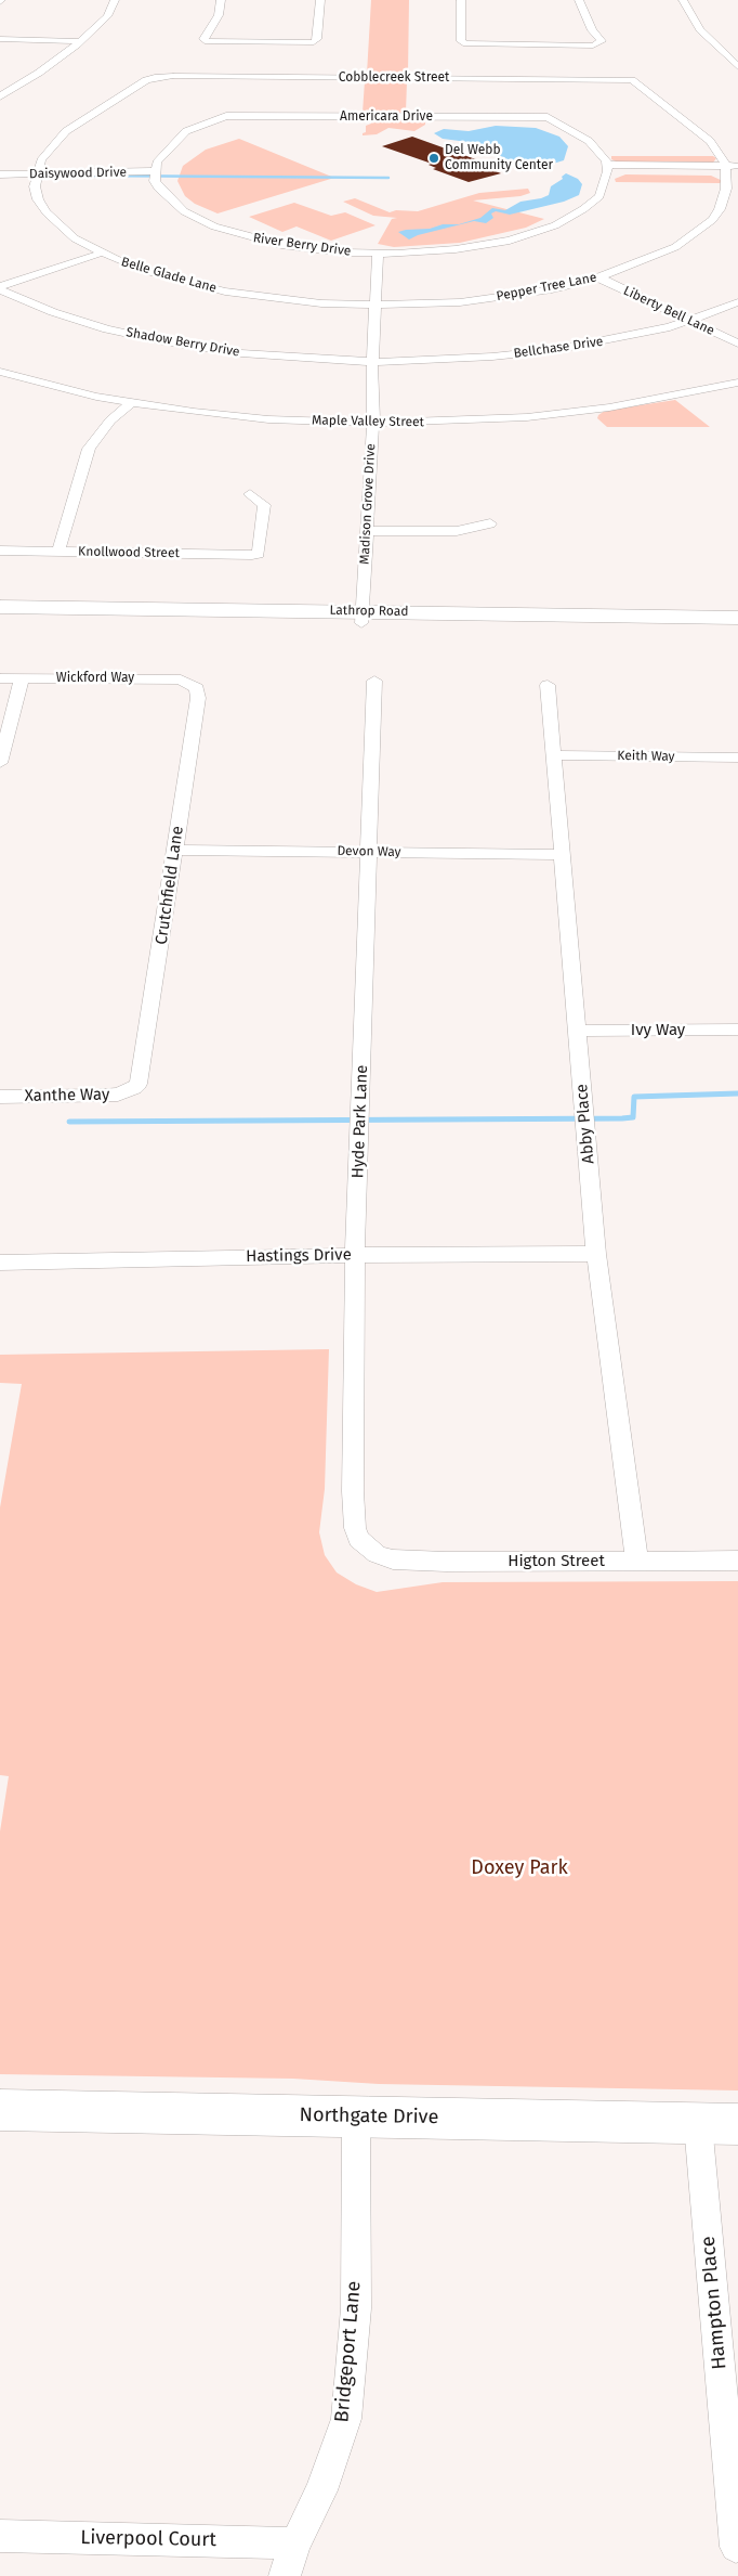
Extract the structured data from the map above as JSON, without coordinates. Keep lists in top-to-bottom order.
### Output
{
  "streets": {
    "main road": ["Lathrop Road", "Northgate Drive"],
    "street": [
      "Cobblecreek Street",
      "Americara Drive",
      "Daisywood Drive",
      "River Berry Drive",
      "Belle Glade Lane",
      "Pepper Tree Lane",
      "Liberty Bell Lane",
      "Shadow Berry Drive",
      "Bellchase Drive",
      "Maple Valley Street",
      "Madison Grove Drive",
      "Knollwood Street",
      "Wickford Way",
      "Keith Way",
      "Devon Way",
      "Crutchfield Lane",
      "Ivy Way",
      "Xanthe Way",
      "Hyde Park Lane",
      "Abby Place",
      "Hastings Drive",
      "Higton Street",
      "Hampton Place",
      "Bridgeport Lane",
      "Liverpool Court"
    ]
  },
  "crossings": [
    ["Cobblecreek Street", "Daisywood Drive"],
    ["Cobblecreek Street", "Belle Glade Lane"],
    ["Cobblecreek Street", "Pepper Tree Lane"],
    ["Americara Drive", "Daisywood Drive"],
    ["Americara Drive", "River Berry Drive"],
    ["Daisywood Drive", "River Berry Drive"],
    ["Daisywood Drive", "Belle Glade Lane"],
    ["River Berry Drive", "Madison Grove Drive"],
    ["Belle Glade Lane", "Pepper Tree Lane"],
    ["Belle Glade Lane", "Madison Grove Drive"],
    ["Pepper Tree Lane", "Liberty Bell Lane"],
    ["Pepper Tree Lane", "Madison Grove Drive"],
    ["Liberty Bell Lane", "Bellchase Drive"],
    ["Shadow Berry Drive", "Bellchase Drive"],
    ["Shadow Berry Drive", "Madison Grove Drive"],
    ["Bellchase Drive", "Madison Grove Drive"],
    ["Maple Valley Street", "Madison Grove Drive"],
    ["Madison Grove Drive", "Lathrop Road"],
    ["Wickford Way", "Crutchfield Lane"],
    ["Keith Way", "Abby Place"],
    ["Devon Way", "Crutchfield Lane"],
    ["Devon Way", "Hyde Park Lane"],
    ["Devon Way", "Abby Place"],
    ["Crutchfield Lane", "Xanthe Way"],
    ["Ivy Way", "Abby Place"],
    ["Hyde Park Lane", "Hastings Drive"],
    ["Hyde Park Lane", "Higton Street"],
    ["Abby Place", "Hastings Drive"],
    ["Abby Place", "Higton Street"],
    ["Northgate Drive", "Hampton Place"],
    ["Northgate Drive", "Bridgeport Lane"],
    ["Bridgeport Lane", "Liverpool Court"]
  ],
  "parks": ["Doxey Park"],
  "places": ["Del Webb Community Center"]
}
